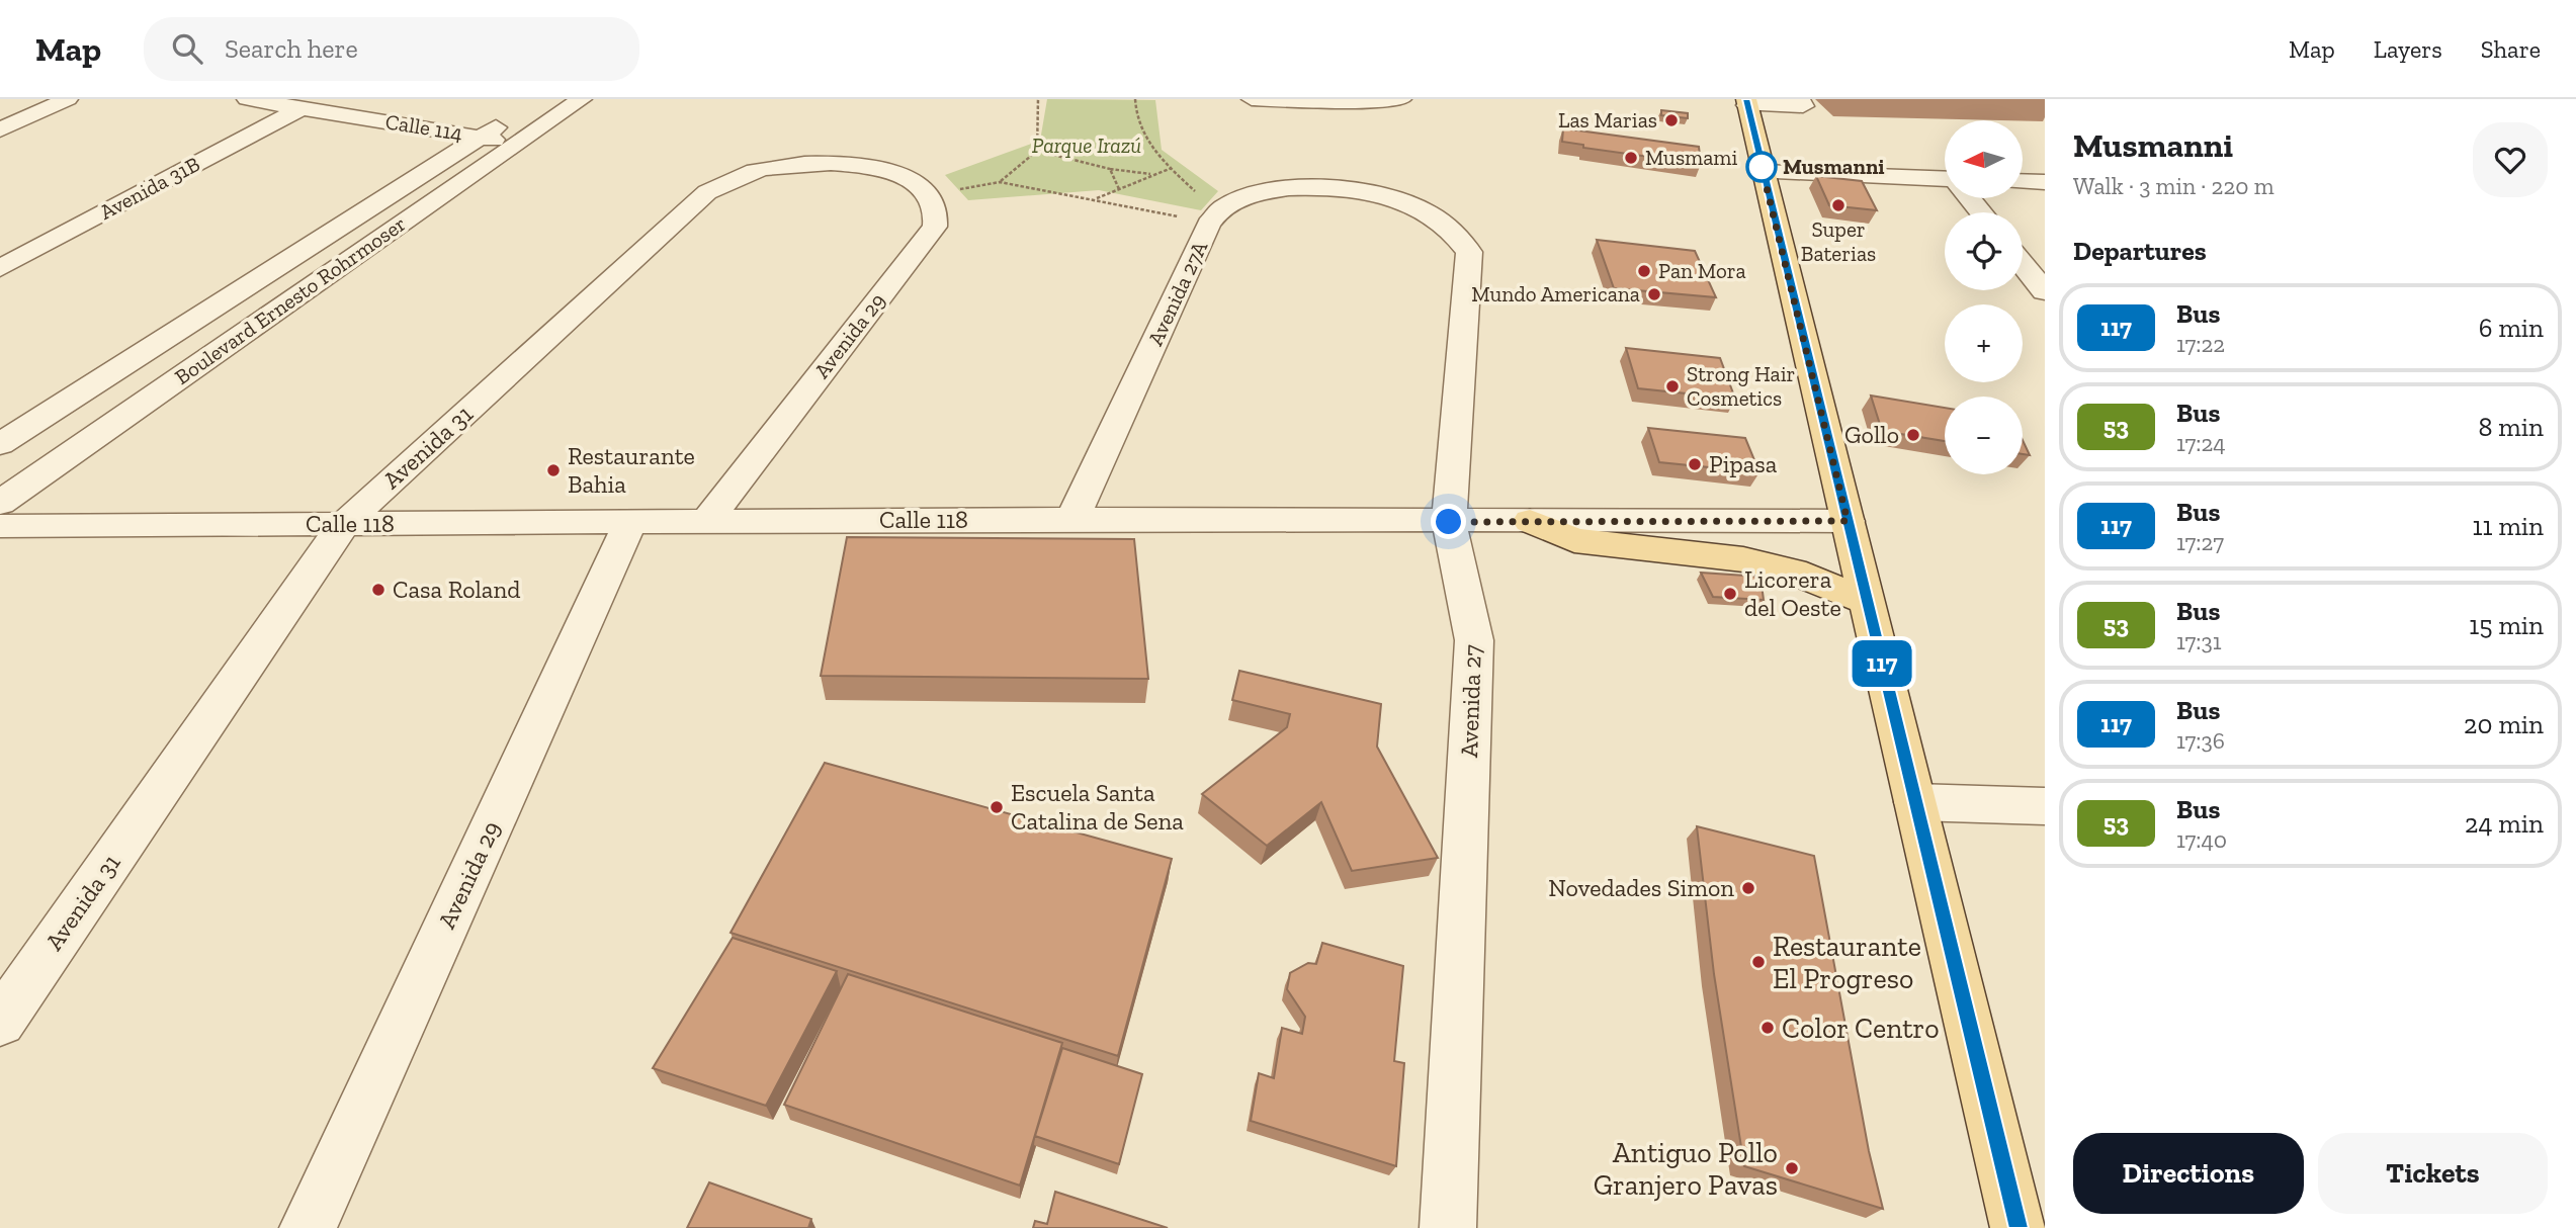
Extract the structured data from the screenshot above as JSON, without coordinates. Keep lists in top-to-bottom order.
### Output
{
  "streets": {
    "street": [
      "Calle 114",
      "Avenida 31B",
      "Avenida 27A",
      "Boulevard Ernesto Rohrmoser",
      "Avenida 29",
      "Avenida 31",
      "Calle 118",
      "Avenida 27"
    ]
  },
  "crossings": [
    ["Calle 114", "Avenida 31B"],
    ["Calle 114", "Boulevard Ernesto Rohrmoser"],
    ["Avenida 27A", "Calle 118"],
    ["Avenida 27A", "Avenida 27"],
    ["Avenida 29", "Avenida 31"],
    ["Avenida 29", "Calle 118"],
    ["Avenida 31", "Calle 118"],
    ["Calle 118", "Avenida 27"]
  ],
  "parks": ["Parque Irazú"],
  "places": [
    "Las Marias",
    "Musmami",
    "Musmanni",
    "Super Baterias",
    "Pan Mora",
    "Mundo Americana",
    "Strong Hair Cosmetics",
    "Gollo",
    "Pipasa",
    "Restaurante Bahia",
    "Casa Roland",
    "Licorera del Oeste",
    "Escuela Santa Catalina de Sena",
    "Novedades Simon",
    "Restaurante El Progreso",
    "Color Centro",
    "Antiguo Pollo Granjero Pavas"
  ],
  "lines": ["bus line 117"],
  "north": "left",
  "page": {
    "header": "Map",
    "search": "Search here",
    "nav": ["Map", "Layers", "Share"],
    "on_map": "117",
    "heading": [
      ["Musmanni", "Walk · 3 min · 220 m"],
      "Departures"
    ],
    "map_buttons": ["+", "−"],
    "list": [
      {
        "mark": "117",
        "name": "Bus",
        "note": "17:22",
        "value": "6 min"
      },
      {
        "mark": "53",
        "name": "Bus",
        "note": "17:24",
        "value": "8 min"
      },
      {
        "mark": "117",
        "name": "Bus",
        "note": "17:27",
        "value": "11 min"
      },
      {
        "mark": "53",
        "name": "Bus",
        "note": "17:31",
        "value": "15 min"
      },
      {
        "mark": "117",
        "name": "Bus",
        "note": "17:36",
        "value": "20 min"
      },
      {
        "mark": "53",
        "name": "Bus",
        "note": "17:40",
        "value": "24 min"
      }
    ],
    "buttons": ["Directions", "Tickets"]
  }
}
